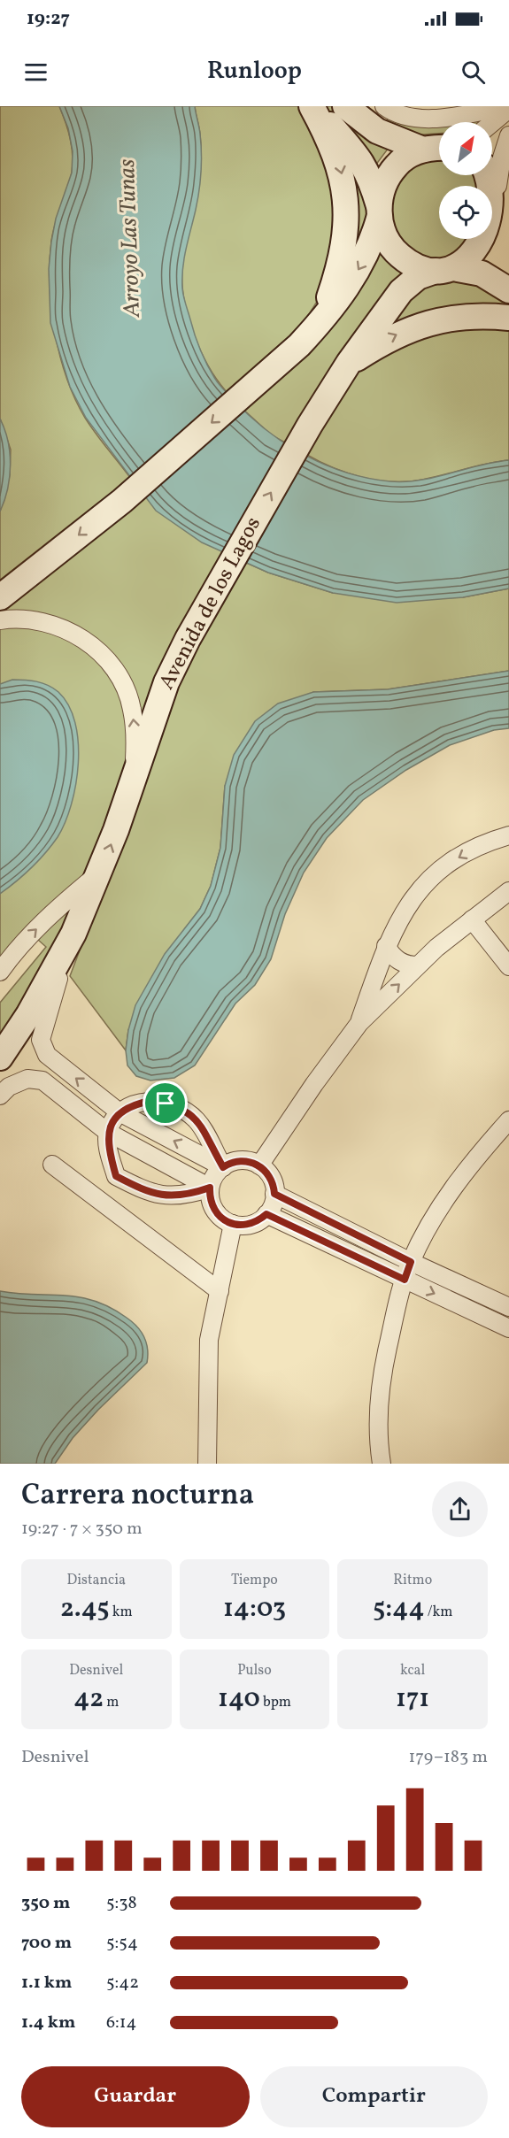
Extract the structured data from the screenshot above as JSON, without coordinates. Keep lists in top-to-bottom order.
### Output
{
  "streets": {
    "street": ["Avenida de los Lagos"]
  },
  "water": ["Arroyo Las Tunas"],
  "north": "top right",
  "page": {
    "status": "19:27",
    "header": "Runloop",
    "heading": ["Carrera nocturna", "19:27 · 7 × 350 m"],
    "stats": [
      ["Distancia", "2.45 km"],
      ["Tiempo", "14:03"],
      ["Ritmo", "5:44 /km"],
      ["Desnivel", "42 m"],
      ["Pulso", "140 bpm"],
      ["kcal", "171"]
    ],
    "chart": ["Desnivel", "179–183 m"],
    "list": [
      {
        "name": "350 m",
        "note": "5:38"
      },
      {
        "name": "700 m",
        "note": "5:54"
      },
      {
        "name": "1.1 km",
        "note": "5:42"
      },
      {
        "name": "1.4 km",
        "note": "6:14"
      }
    ],
    "buttons": ["Guardar", "Compartir"]
  }
}
